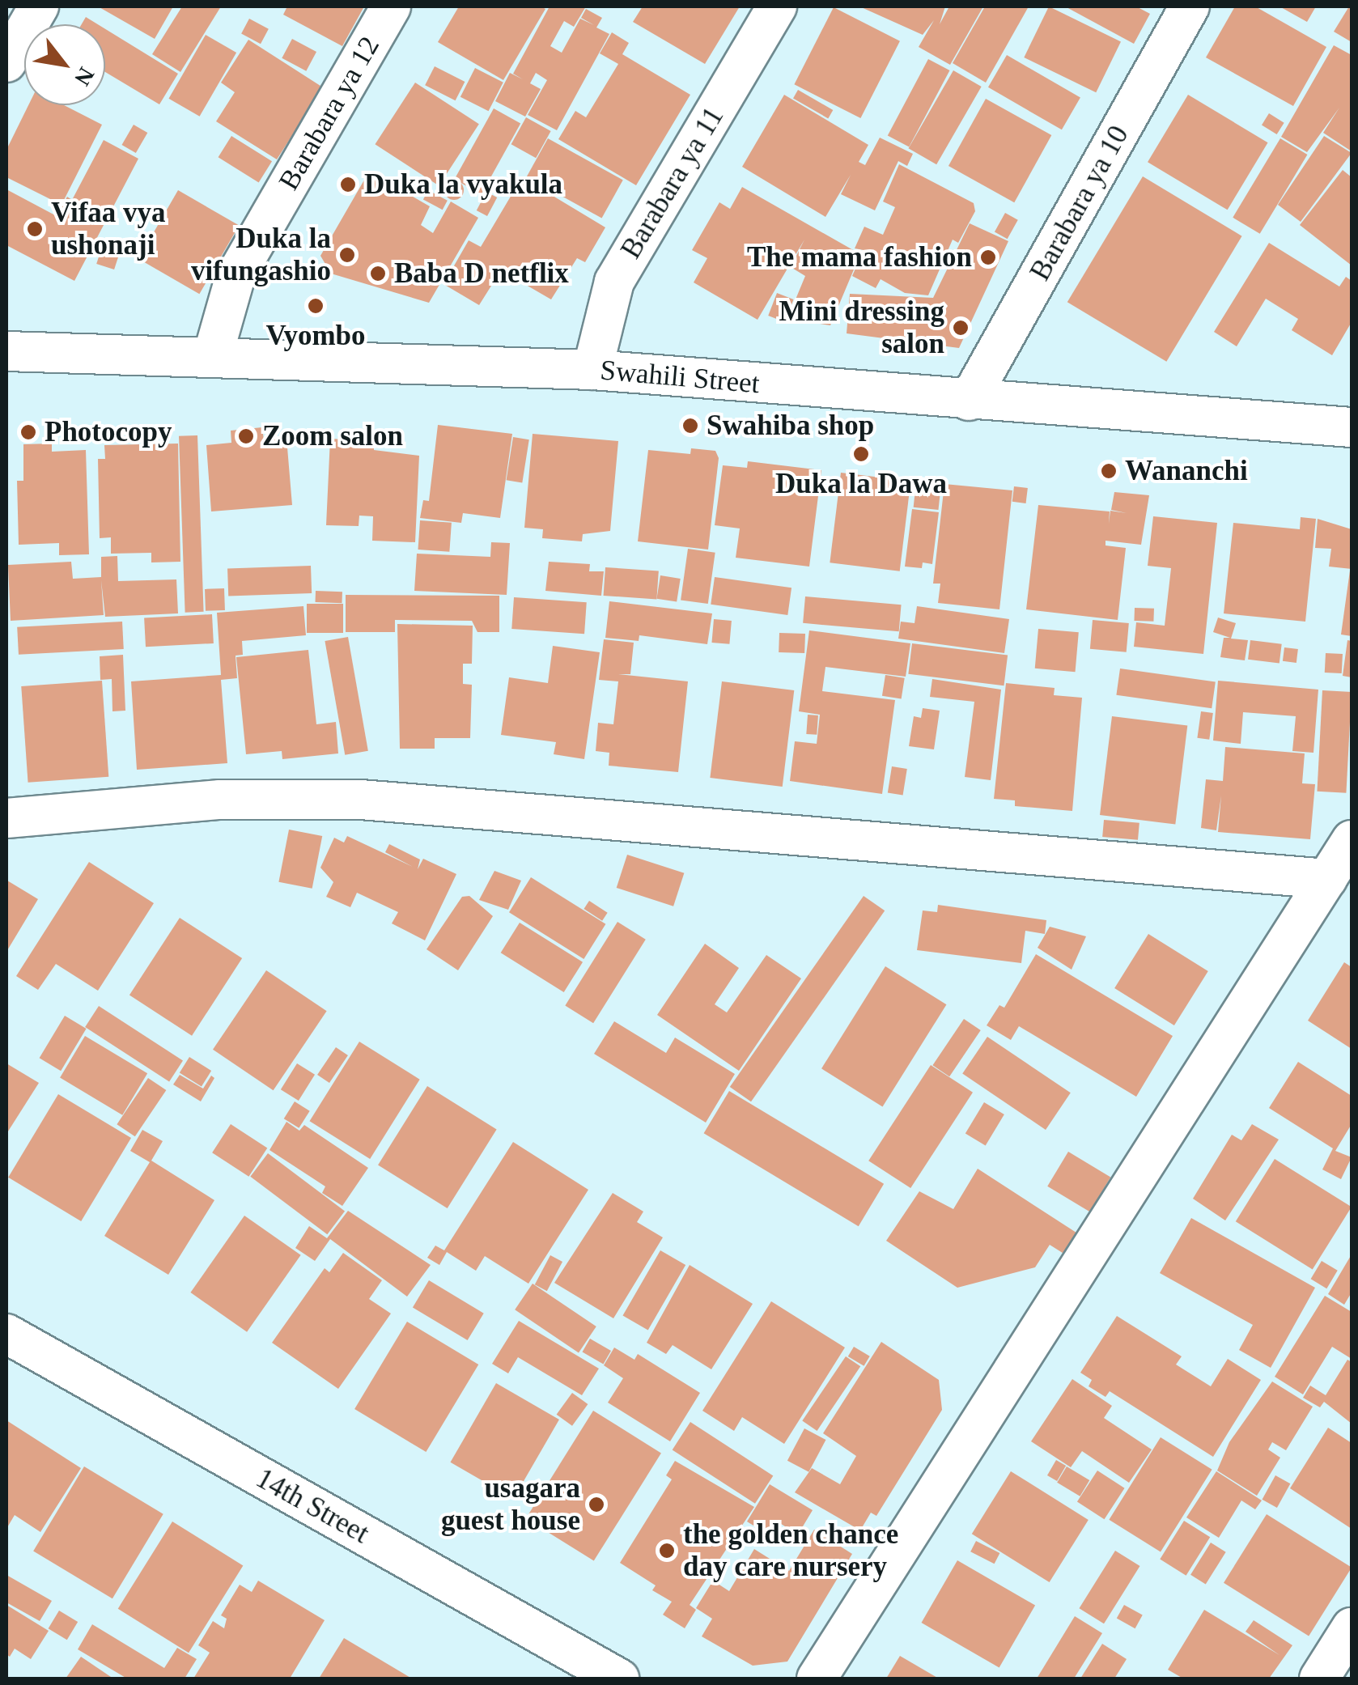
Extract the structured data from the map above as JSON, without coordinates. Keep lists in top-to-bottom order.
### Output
{
  "streets": {
    "street": [
      "Barabara ya 12",
      "Barabara ya 11",
      "Barabara ya 10",
      "Swahili Street",
      "14th Street"
    ]
  },
  "crossings": [
    ["Barabara ya 12", "Swahili Street"],
    ["Barabara ya 11", "Swahili Street"],
    ["Barabara ya 10", "Swahili Street"]
  ],
  "places": [
    "Duka la vyakula",
    "Vifaa vya ushonaji",
    "Duka la vifungashio",
    "The mama fashion",
    "Baba D netflix",
    "Vyombo",
    "Mini dressing salon",
    "Swahiba shop",
    "Photocopy",
    "Zoom salon",
    "Duka la Dawa",
    "Wananchi",
    "usagara guest house",
    "the golden chance day care nursery"
  ],
  "north": "bottom right"
}
